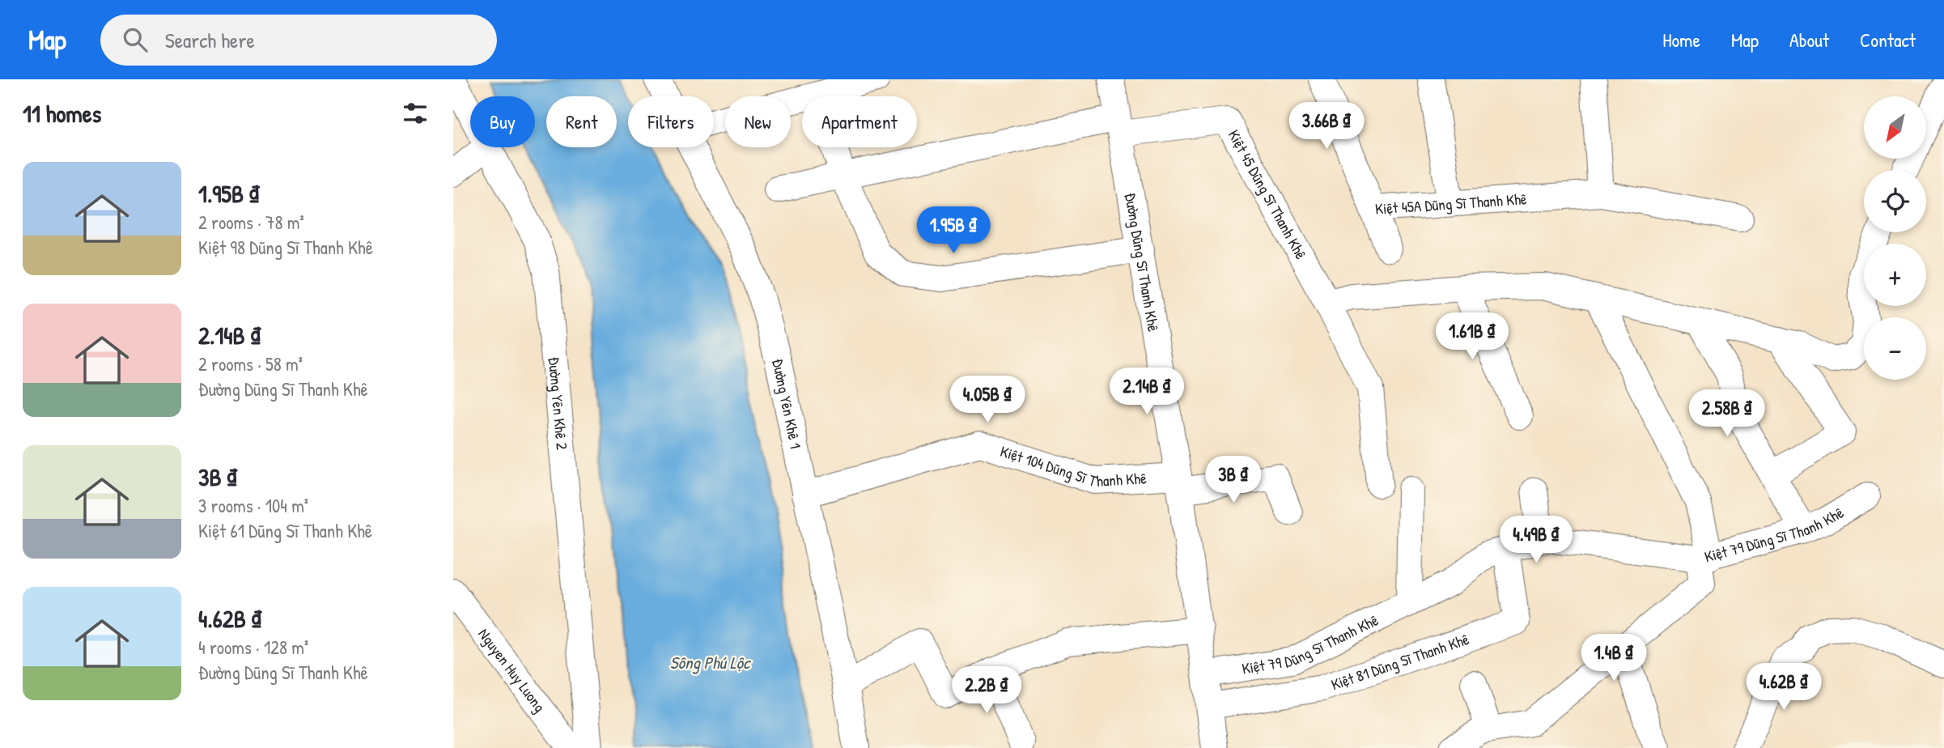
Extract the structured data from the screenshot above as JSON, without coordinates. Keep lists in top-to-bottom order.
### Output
{
  "streets": {
    "street": [
      "Kiệt 45 Dũng Sĩ Thanh Khê",
      "Kiệt 45A Dũng Sĩ Thanh Khê",
      "Đường Dũng Sĩ Thanh Khê",
      "Đường Yên Khê 2",
      "Đường Yên Khê 1",
      "Kiệt 104 Dũng Sĩ Thanh Khê",
      "Kiệt 79 Dũng Sĩ Thanh Khê",
      "Kiệt 81 Dũng Sĩ Thanh Khê",
      "Nguyen Huy Luong"
    ]
  },
  "crossings": [
    ["Kiệt 45 Dũng Sĩ Thanh Khê", "Đường Dũng Sĩ Thanh Khê"],
    ["Đường Dũng Sĩ Thanh Khê", "Kiệt 104 Dũng Sĩ Thanh Khê"],
    ["Đường Dũng Sĩ Thanh Khê", "Kiệt 79 Dũng Sĩ Thanh Khê"],
    ["Đường Dũng Sĩ Thanh Khê", "Kiệt 81 Dũng Sĩ Thanh Khê"],
    ["Đường Yên Khê 1", "Kiệt 104 Dũng Sĩ Thanh Khê"],
    ["Kiệt 79 Dũng Sĩ Thanh Khê", "Kiệt 81 Dũng Sĩ Thanh Khê"]
  ],
  "water": ["Sông Phú Lộc"],
  "north": "bottom left",
  "page": {
    "header": "Map",
    "search": "Search here",
    "nav": [
      "Home",
      "Map",
      "About",
      "Contact"
    ],
    "heading": "11 homes",
    "map_buttons": ["+", "−"],
    "chip": [
      "Buy",
      "Rent",
      "Filters",
      "New",
      "Apartment"
    ],
    "price": [
      "3.66B ₫",
      "1.95B ₫",
      "1.61B ₫",
      "2.14B ₫",
      "4.05B ₫",
      "2.58B ₫",
      "3B ₫",
      "4.49B ₫",
      "1.4B ₫",
      "4.62B ₫",
      "2.2B ₫"
    ],
    "list": [
      {
        "name": "1.95B ₫",
        "note": "2 rooms · 78 m² · Kiệt 98 Dũng Sĩ Thanh Khê"
      },
      {
        "name": "2.14B ₫",
        "note": "2 rooms · 58 m² · Đường Dũng Sĩ Thanh Khê"
      },
      {
        "name": "3B ₫",
        "note": "3 rooms · 104 m² · Kiệt 61 Dũng Sĩ Thanh Khê"
      },
      {
        "name": "4.62B ₫",
        "note": "4 rooms · 128 m² · Đường Dũng Sĩ Thanh Khê"
      }
    ]
  }
}
